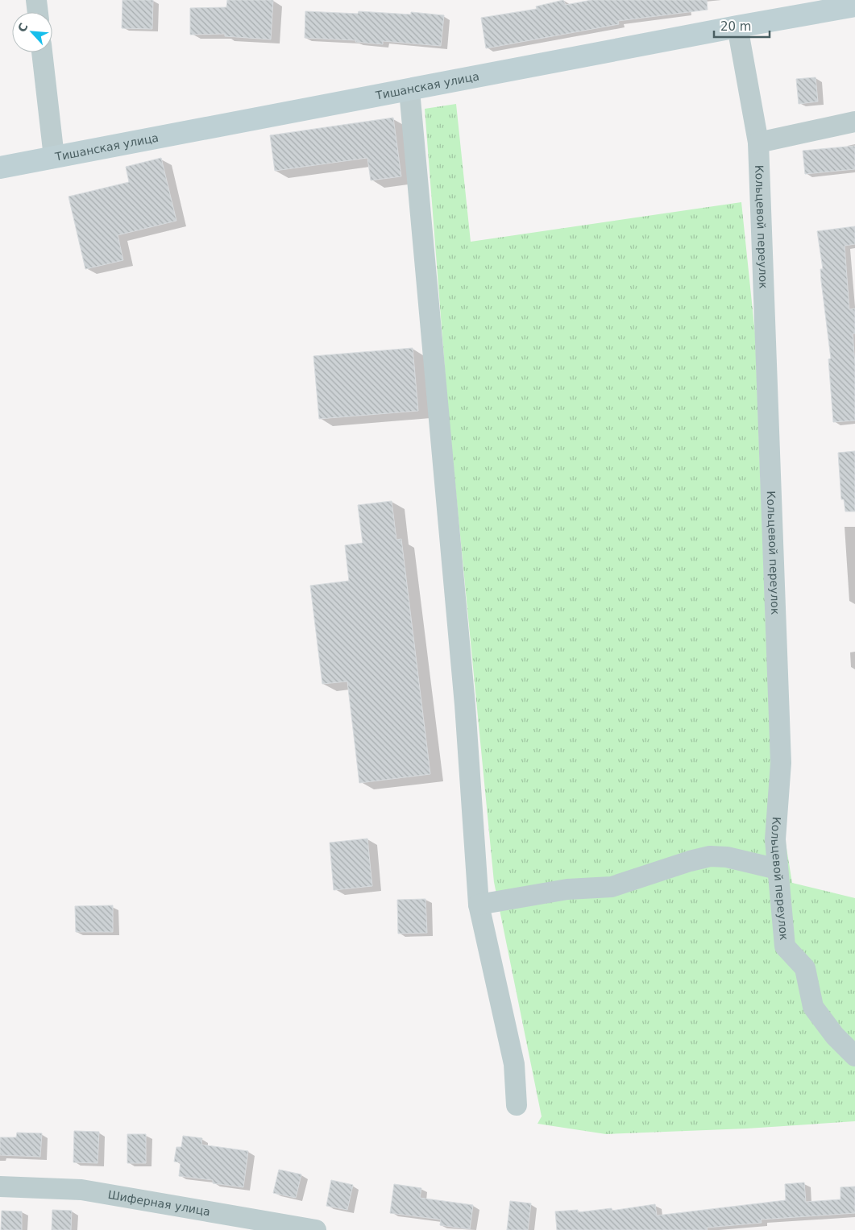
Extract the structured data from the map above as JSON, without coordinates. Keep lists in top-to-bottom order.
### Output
{
  "streets": {
    "main road": ["Тишанская улица"],
    "street": ["Кольцевой переулок", "Шиферная улица"]
  },
  "crossings": [
    ["Тишанская улица", "Кольцевой переулок"]
  ],
  "scale_bar": "20 m",
  "north": "top left"
}
